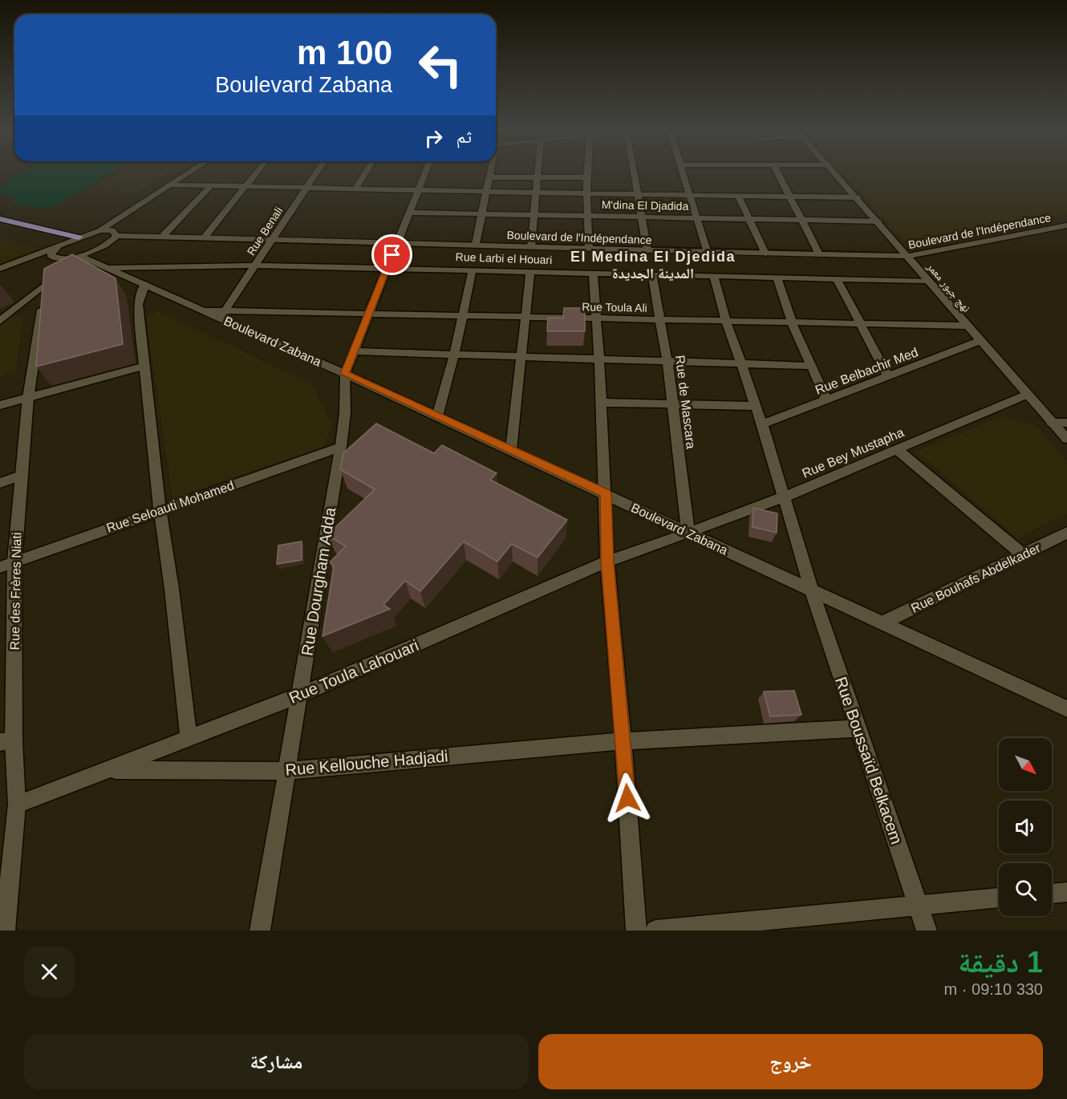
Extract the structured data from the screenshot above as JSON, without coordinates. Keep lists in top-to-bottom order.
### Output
{
  "streets": {
    "street": [
      "M'dina El Djadida",
      "Rue Benali",
      "Boulevard de l'Indépendance",
      "Rue Larbi el Houari",
      "نهج جبور معمر",
      "Rue Toula Ali",
      "Boulevard Zabana",
      "Rue Belbachir Med",
      "Rue de Mascara",
      "Rue Bey Mustapha",
      "Rue Seloauti Mohamed",
      "Rue Bouhafs Abdelkader",
      "Rue Dourgham Adda",
      "Rue des Frères Niati",
      "Rue Toula Lahouari",
      "Rue Boussaïd Belkacem",
      "Rue Kellouche Hadjadi"
    ]
  },
  "crossings": [
    ["M'dina El Djadida", "نهج جبور معمر"],
    ["M'dina El Djadida", "Rue Dourgham Adda"],
    ["Rue Benali", "Boulevard de l'Indépendance"],
    ["Rue Benali", "Rue Larbi el Houari"],
    ["Rue Benali", "Rue Toula Ali"],
    ["Rue Benali", "Boulevard Zabana"],
    ["Boulevard de l'Indépendance", "نهج جبور معمر"],
    ["Boulevard de l'Indépendance", "Rue Dourgham Adda"],
    ["Rue Larbi el Houari", "نهج جبور معمر"],
    ["Rue Larbi el Houari", "Boulevard Zabana"],
    ["Rue Larbi el Houari", "Rue de Mascara"],
    ["Rue Larbi el Houari", "Rue Dourgham Adda"],
    ["Rue Larbi el Houari", "Rue Boussaïd Belkacem"],
    ["نهج جبور معمر", "Rue Toula Ali"],
    ["نهج جبور معمر", "Rue Belbachir Med"],
    ["نهج جبور معمر", "Rue Bey Mustapha"],
    ["Rue Toula Ali", "Boulevard Zabana"],
    ["Rue Toula Ali", "Rue de Mascara"],
    ["Rue Toula Ali", "Rue Dourgham Adda"],
    ["Rue Toula Ali", "Rue Boussaïd Belkacem"],
    ["Boulevard Zabana", "Rue de Mascara"],
    ["Boulevard Zabana", "Rue Bey Mustapha"],
    ["Boulevard Zabana", "Rue Bouhafs Abdelkader"],
    ["Boulevard Zabana", "Rue Dourgham Adda"],
    ["Boulevard Zabana", "Rue Toula Lahouari"],
    ["Boulevard Zabana", "Rue Boussaïd Belkacem"],
    ["Rue Belbachir Med", "Rue Boussaïd Belkacem"],
    ["Rue de Mascara", "Rue Bey Mustapha"],
    ["Rue de Mascara", "Rue Toula Lahouari"],
    ["Rue Bey Mustapha", "Rue Toula Lahouari"],
    ["Rue Bey Mustapha", "Rue Boussaïd Belkacem"],
    ["Rue Seloauti Mohamed", "Rue Dourgham Adda"],
    ["Rue Seloauti Mohamed", "Rue des Frères Niati"],
    ["Rue Dourgham Adda", "Rue Toula Lahouari"],
    ["Rue Dourgham Adda", "Rue Kellouche Hadjadi"],
    ["Rue des Frères Niati", "Rue Toula Lahouari"],
    ["Rue Toula Lahouari", "Rue Kellouche Hadjadi"],
    ["Rue Boussaïd Belkacem", "Rue Kellouche Hadjadi"]
  ],
  "districts": ["El Medina El Djedida المدينة الجديدة"],
  "north": "bottom right",
  "page": {
    "turn": ["100 m", "Boulevard Zabana"],
    "then": "ثم",
    "heading": ["1 دقيقة", "330 m · 09:10"],
    "buttons": ["خروج", "مشاركة"]
  }
}
